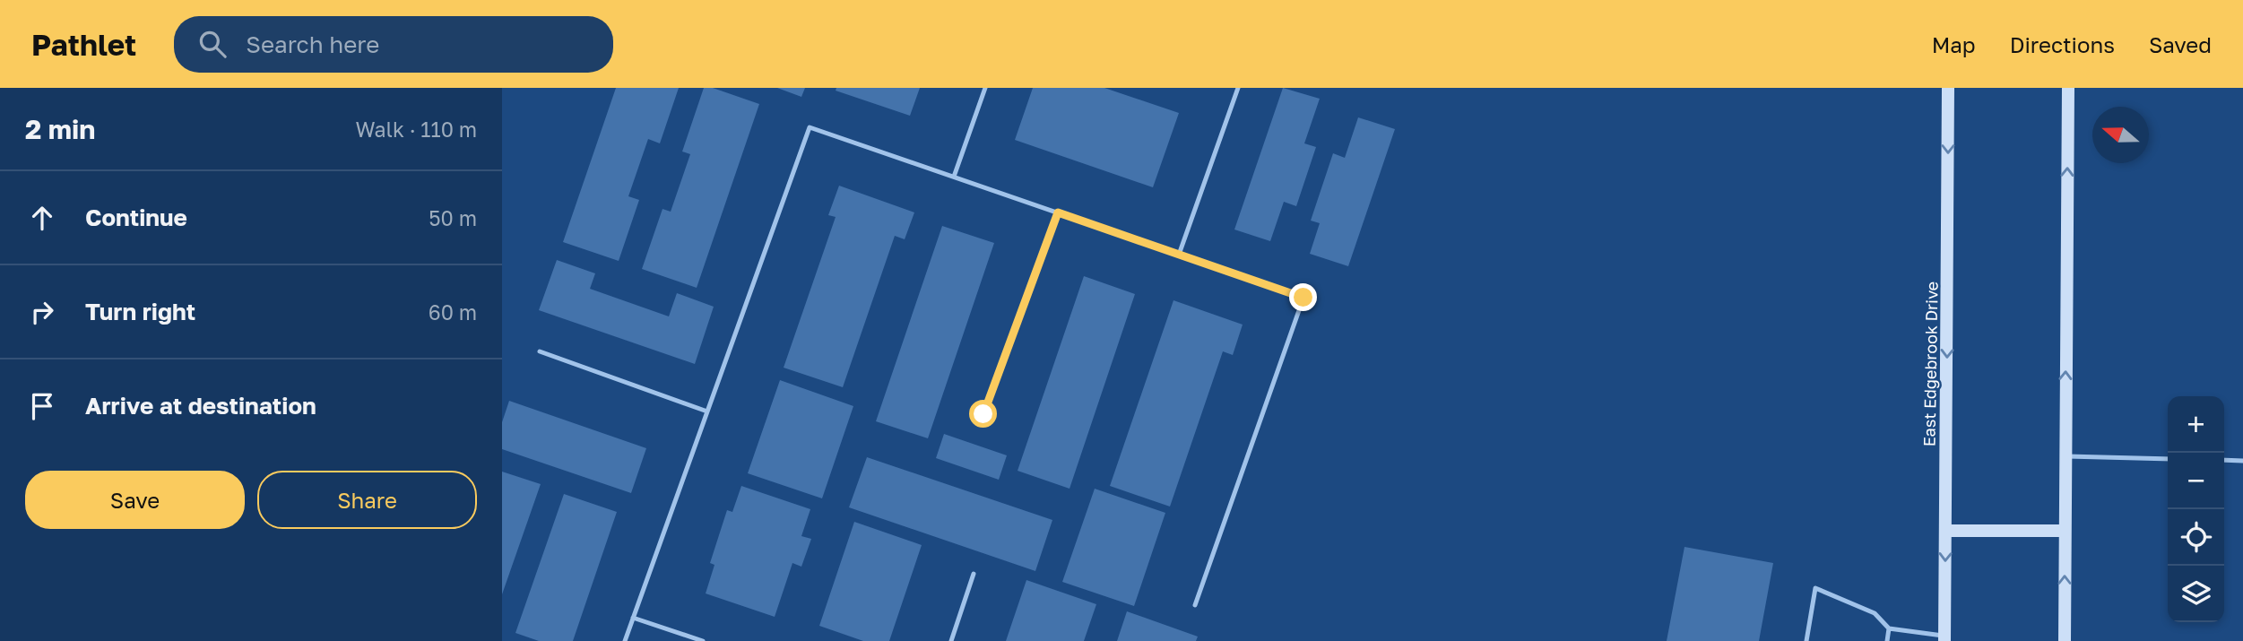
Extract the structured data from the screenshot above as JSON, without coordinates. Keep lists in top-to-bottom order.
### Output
{
  "streets": {
    "main road": ["East Edgebrook Drive"]
  },
  "one_way": ["East Edgebrook Drive"],
  "north": "left",
  "page": {
    "header": "Pathlet",
    "search": "Search here",
    "nav": ["Map", "Directions", "Saved"],
    "heading": ["2 min", "Walk · 110 m"],
    "list": [
      ["Continue", "50 m"],
      ["Turn right", "60 m"],
      "Arrive at destination"
    ],
    "map_buttons": ["+", "−"],
    "buttons": ["Save", "Share"]
  }
}
